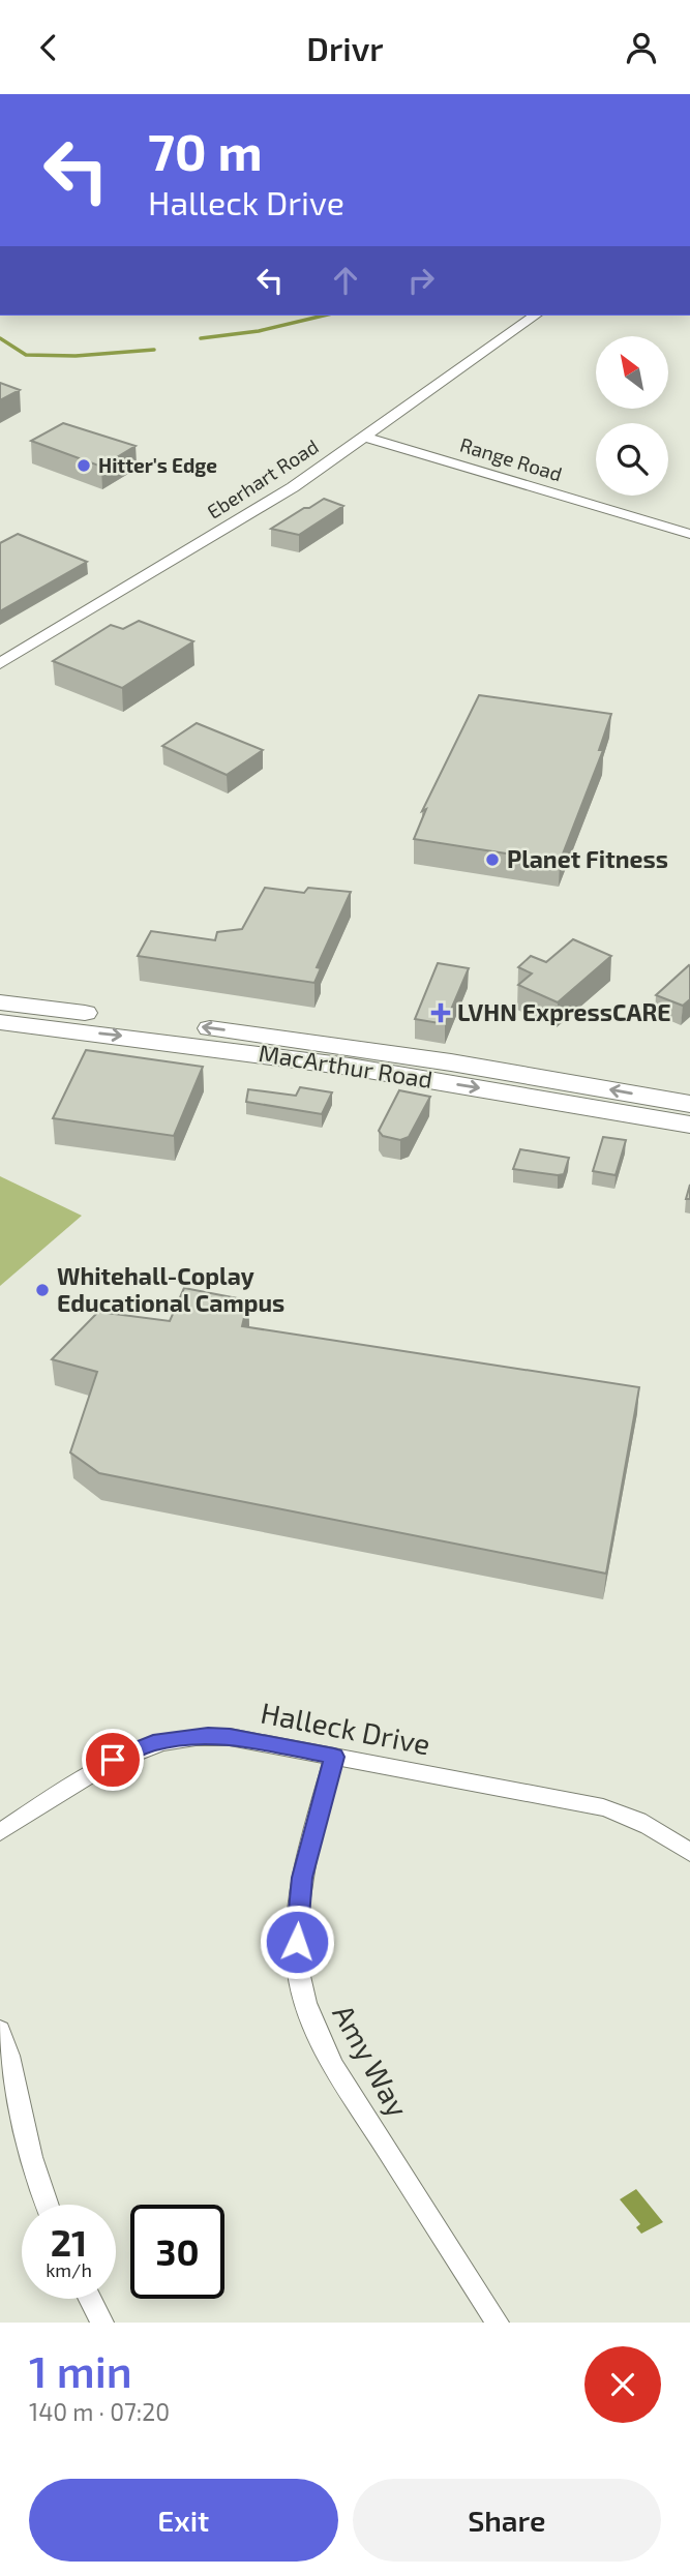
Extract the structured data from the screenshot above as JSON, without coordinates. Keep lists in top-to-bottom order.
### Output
{
  "streets": {
    "highway": ["MacArthur Road"],
    "street": [
      "Range Road",
      "Eberhart Road",
      "Halleck Drive",
      "Amy Way"
    ]
  },
  "crossings": [
    ["Range Road", "Eberhart Road"],
    ["Halleck Drive", "Amy Way"]
  ],
  "places": {
    "other": ["Hitter's Edge", "Planet Fitness", "Whitehall-Coplay Educational Campus"],
    "health": ["LVHN ExpressCARE"]
  },
  "north": "top left",
  "page": {
    "header": "Drivr",
    "turn": ["70 m", "Halleck Drive"],
    "speed": "21 km/h",
    "limit": "30",
    "heading": ["1 min", "140 m · 07:20"],
    "buttons": ["Exit", "Share"]
  }
}
